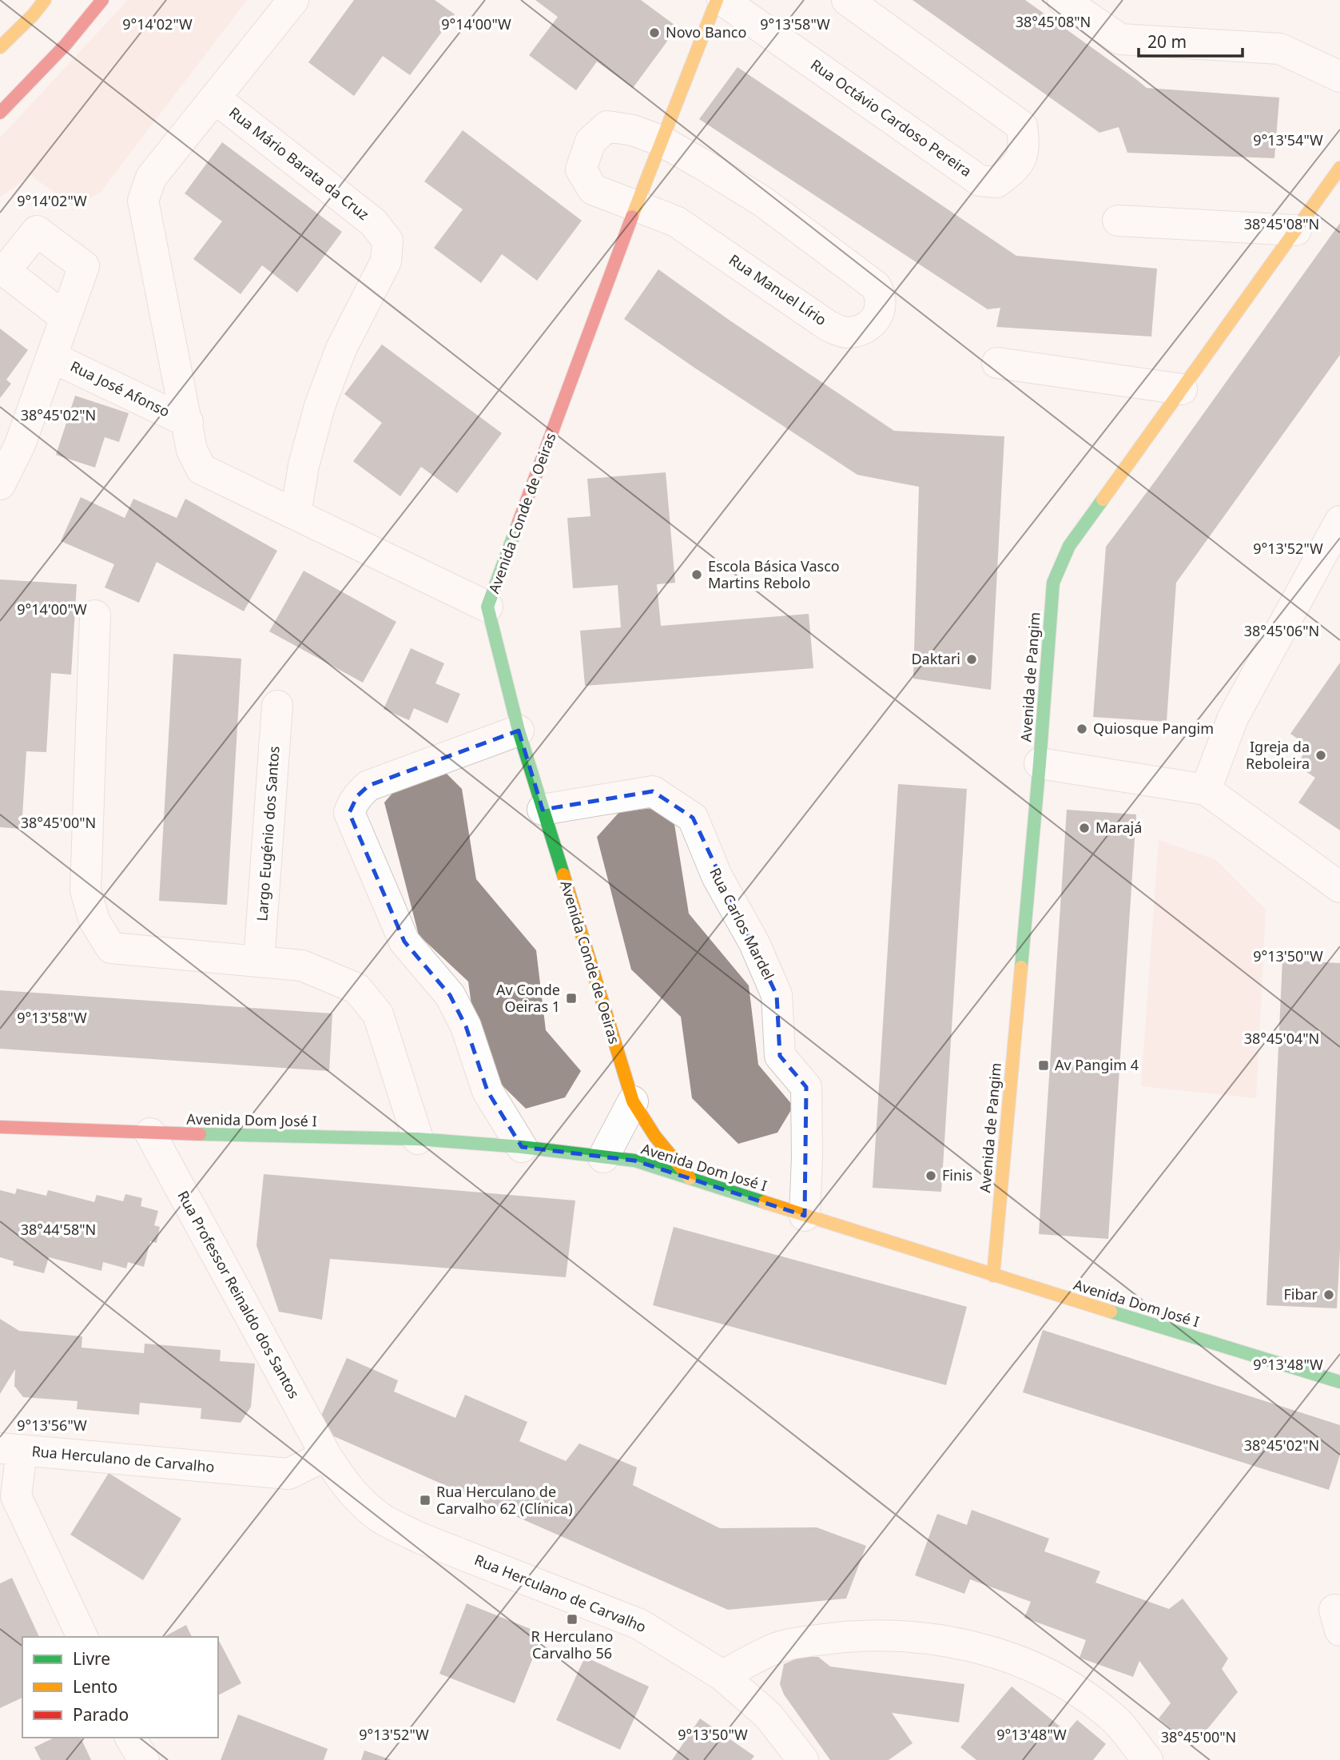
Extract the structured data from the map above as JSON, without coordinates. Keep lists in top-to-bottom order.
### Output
{
  "streets": {
    "street": [
      "Rua Octávio Cardoso Pereira",
      "Rua Mário Barata da Cruz",
      "Rua Manuel Lírio",
      "Rua José Afonso",
      "Avenida Conde de Oeiras",
      "Avenida de Pangim",
      "Largo Eugénio dos Santos",
      "Rua Carlos Mardel",
      "Avenida Dom José I",
      "Rua Professor Reinaldo dos Santos",
      "Rua Herculano de Carvalho"
    ]
  },
  "crossings": [
    ["Rua Mário Barata da Cruz", "Rua José Afonso"],
    ["Rua Mário Barata da Cruz", "Avenida Conde de Oeiras"],
    ["Rua Manuel Lírio", "Avenida Conde de Oeiras"],
    ["Avenida Conde de Oeiras", "Rua Carlos Mardel"],
    ["Avenida Conde de Oeiras", "Avenida Dom José I"],
    ["Avenida de Pangim", "Avenida Dom José I"],
    ["Rua Carlos Mardel", "Avenida Dom José I"],
    ["Avenida Dom José I", "Rua Professor Reinaldo dos Santos"],
    ["Rua Professor Reinaldo dos Santos", "Rua Herculano de Carvalho"]
  ],
  "places": {
    "other": [
      "Novo Banco",
      "Escola Básica Vasco Martins Rebolo",
      "Daktari",
      "Quiosque Pangim",
      "Igreja da Reboleira",
      "Marajá",
      "Finis",
      "Fibar"
    ],
    "transit": [
      "Av Conde Oeiras 1",
      "Av Pangim 4",
      "Rua Herculano de Carvalho 62 (Clínica)",
      "R Herculano Carvalho 56"
    ]
  },
  "legend": ["Livre", "Lento", "Parado"],
  "scale_bar": "20 m",
  "coordinates": [
    "38°45'08\"N",
    "9°14'02\"W",
    "9°13'58\"W",
    "9°14'00\"W",
    "9°13'54\"W",
    "38°45'02\"N",
    "9°13'52\"W",
    "38°45'06\"N",
    "38°45'00\"N",
    "9°13'50\"W",
    "38°45'04\"N",
    "38°44'58\"N",
    "9°13'48\"W",
    "9°13'56\"W"
  ]
}
